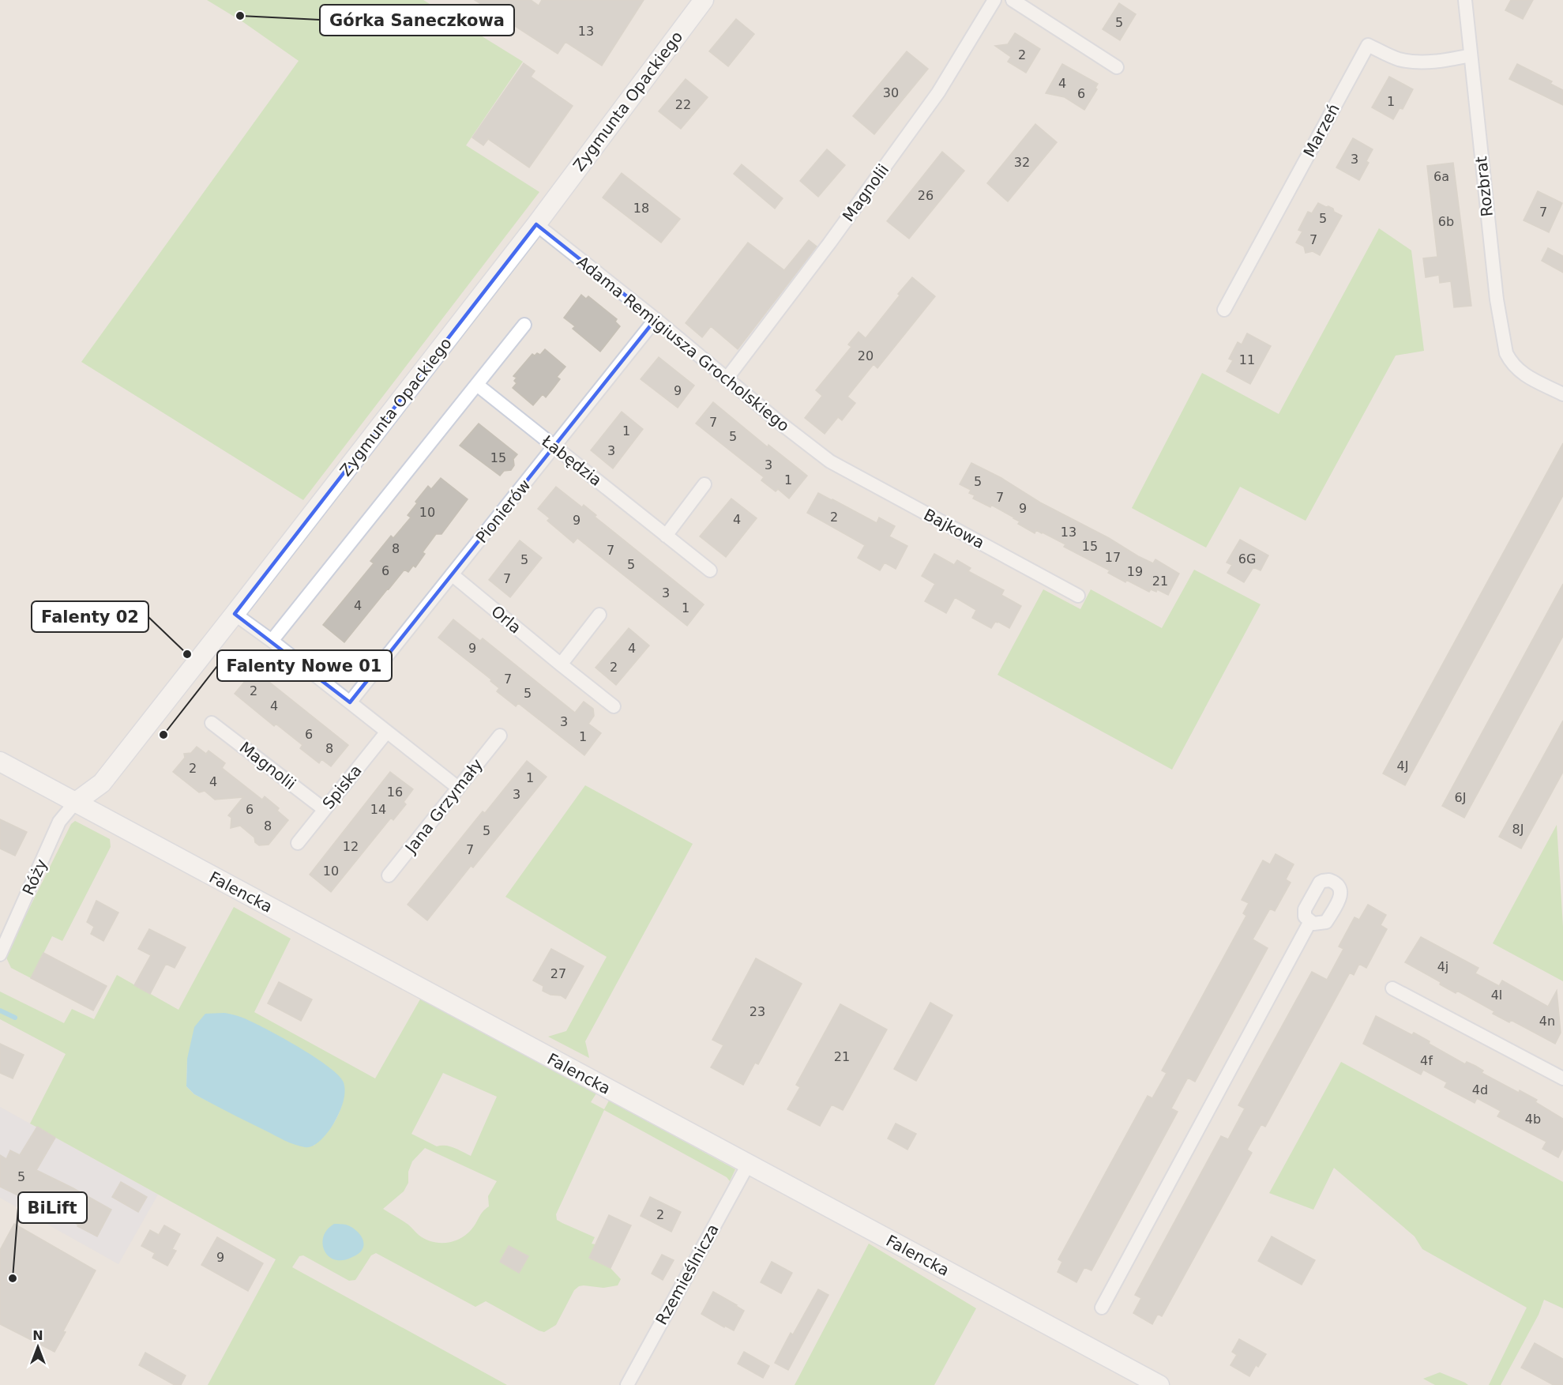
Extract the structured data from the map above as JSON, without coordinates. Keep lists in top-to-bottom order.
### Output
{
  "streets": {
    "street": [
      "Zygmunta Opackiego",
      "Marzeń",
      "Rozbrat",
      "Magnolii",
      "Adama Remigiusza Grocholskiego",
      "Łabędzia",
      "Pionierów",
      "Bajkowa",
      "Orla",
      "Spiska",
      "Jana Grzymały",
      "Róży",
      "Falencka",
      "Rzemieślnicza"
    ]
  },
  "crossings": [
    ["Zygmunta Opackiego", "Adama Remigiusza Grocholskiego"],
    ["Zygmunta Opackiego", "Róży"],
    ["Zygmunta Opackiego", "Falencka"],
    ["Marzeń", "Rozbrat"],
    ["Magnolii", "Adama Remigiusza Grocholskiego"],
    ["Magnolii", "Spiska"],
    ["Adama Remigiusza Grocholskiego", "Pionierów"],
    ["Adama Remigiusza Grocholskiego", "Bajkowa"],
    ["Łabędzia", "Pionierów"],
    ["Pionierów", "Orla"],
    ["Róży", "Falencka"],
    ["Falencka", "Rzemieślnicza"]
  ],
  "places": [
    "Górka Saneczkowa",
    "Falenty 02",
    "Falenty Nowe 01",
    "BiLift"
  ],
  "house_numbers": [
    "5",
    "13",
    "2",
    "4",
    "30",
    "6",
    "1",
    "22",
    "3",
    "32",
    "6a",
    "26",
    "18",
    "7",
    "5",
    "6b",
    "7",
    "20",
    "11",
    "9",
    "7",
    "1",
    "5",
    "3",
    "15",
    "3",
    "1",
    "5",
    "7",
    "9",
    "10",
    "2",
    "4",
    "9",
    "13",
    "15",
    "8",
    "7",
    "17",
    "6G",
    "5",
    "5",
    "6",
    "19",
    "7",
    "21",
    "3",
    "4",
    "1",
    "9",
    "4",
    "2",
    "7",
    "2",
    "5",
    "4",
    "3",
    "6",
    "1",
    "8",
    "4J",
    "2",
    "1",
    "4",
    "16",
    "3",
    "6J",
    "6",
    "14",
    "8",
    "8J",
    "5",
    "12",
    "7",
    "10",
    "4j",
    "27",
    "4l",
    "23",
    "4n",
    "21",
    "4f",
    "4d",
    "4b",
    "5",
    "2",
    "9"
  ],
  "north": "top"
}
